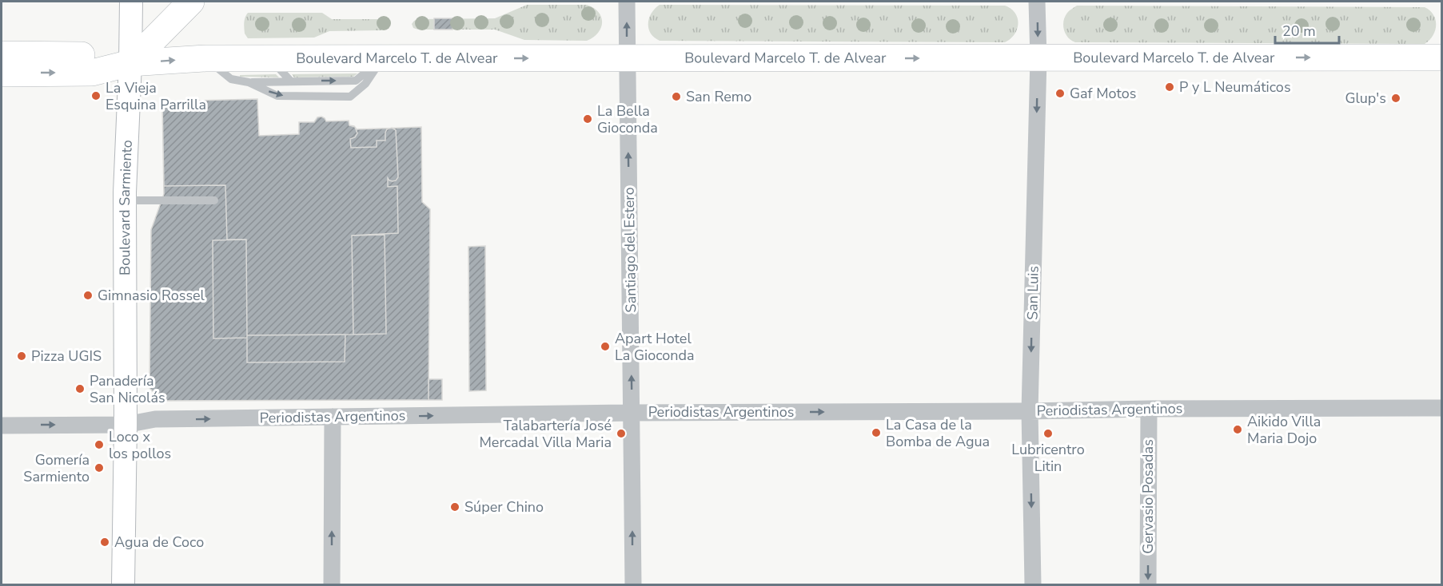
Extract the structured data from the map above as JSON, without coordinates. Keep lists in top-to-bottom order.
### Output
{
  "streets": {
    "main road": ["Boulevard Marcelo T. de Alvear", "Boulevard Sarmiento"],
    "street": [
      "Santiago del Estero",
      "San Luis",
      "Periodistas Argentinos",
      "Gervasio Posadas"
    ]
  },
  "crossings": [
    ["Boulevard Marcelo T. de Alvear", "Boulevard Sarmiento"],
    ["Boulevard Marcelo T. de Alvear", "Santiago del Estero"],
    ["Boulevard Marcelo T. de Alvear", "San Luis"],
    ["Boulevard Sarmiento", "Periodistas Argentinos"],
    ["Santiago del Estero", "Periodistas Argentinos"],
    ["San Luis", "Periodistas Argentinos"],
    ["Periodistas Argentinos", "Gervasio Posadas"]
  ],
  "one_way": [
    "Boulevard Marcelo T. de Alvear",
    "Santiago del Estero",
    "San Luis",
    "Periodistas Argentinos",
    "Gervasio Posadas"
  ],
  "places": [
    "P y L Neumáticos",
    "Gaf Motos",
    "La Vieja Esquina Parrilla",
    "San Remo",
    "Glup's",
    "La Bella Gioconda",
    "Gimnasio Rossel",
    "Apart Hotel La Gioconda",
    "Pizza UGIS",
    "Panadería San Nicolás",
    "Aikido Villa Maria Dojo",
    "La Casa de la Bomba de Agua",
    "Talabartería José Mercadal Villa Maria",
    "Lubricentro Litin",
    "Loco x los pollos",
    "Gomería Sarmiento",
    "Súper Chino",
    "Agua de Coco"
  ],
  "scale_bar": "20 m"
}
